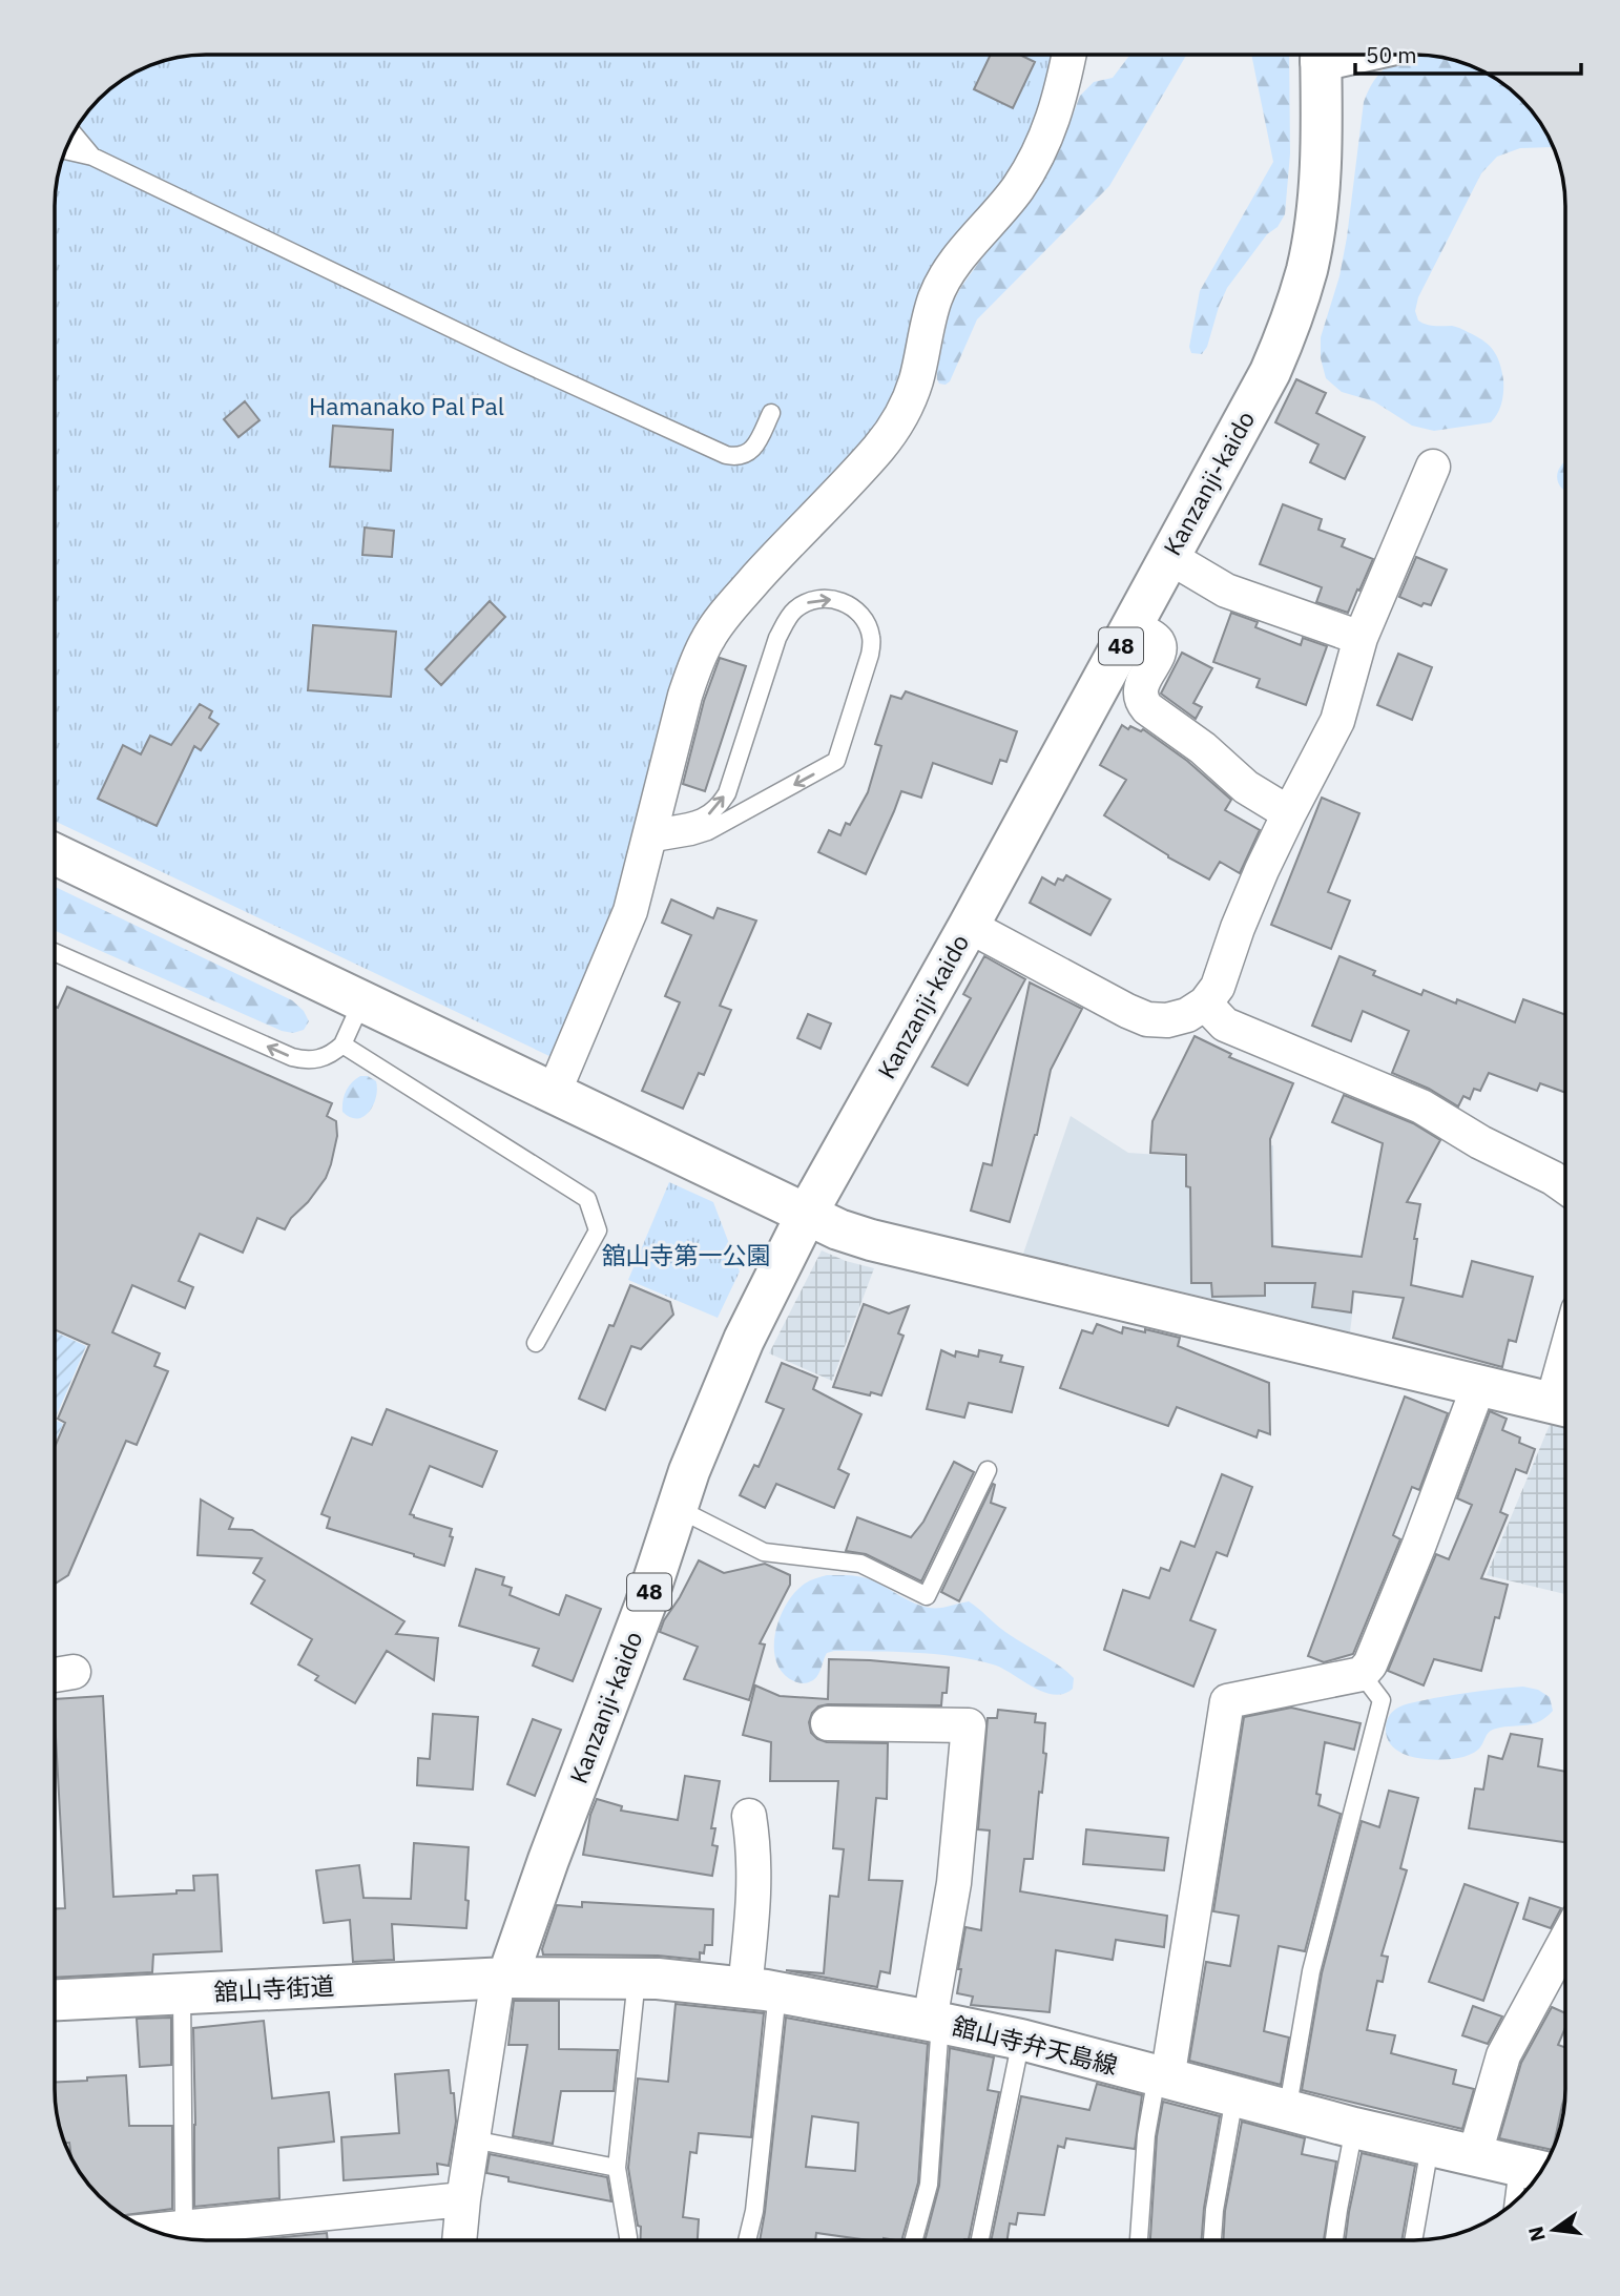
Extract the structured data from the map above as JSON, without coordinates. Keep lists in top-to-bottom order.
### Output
{
  "streets": {
    "main road": [
      "Kanzanji-kaido",
      "48",
      "舘山寺街道",
      "舘山寺弁天島線"
    ]
  },
  "crossings": [
    ["Kanzanji-kaido", "舘山寺街道"],
    ["Kanzanji-kaido", "舘山寺弁天島線"],
    ["舘山寺街道", "舘山寺弁天島線"]
  ],
  "parks": ["Hamanako Pal Pal", "舘山寺第一公園"],
  "scale_bar": "50 m",
  "north": "left"
}
